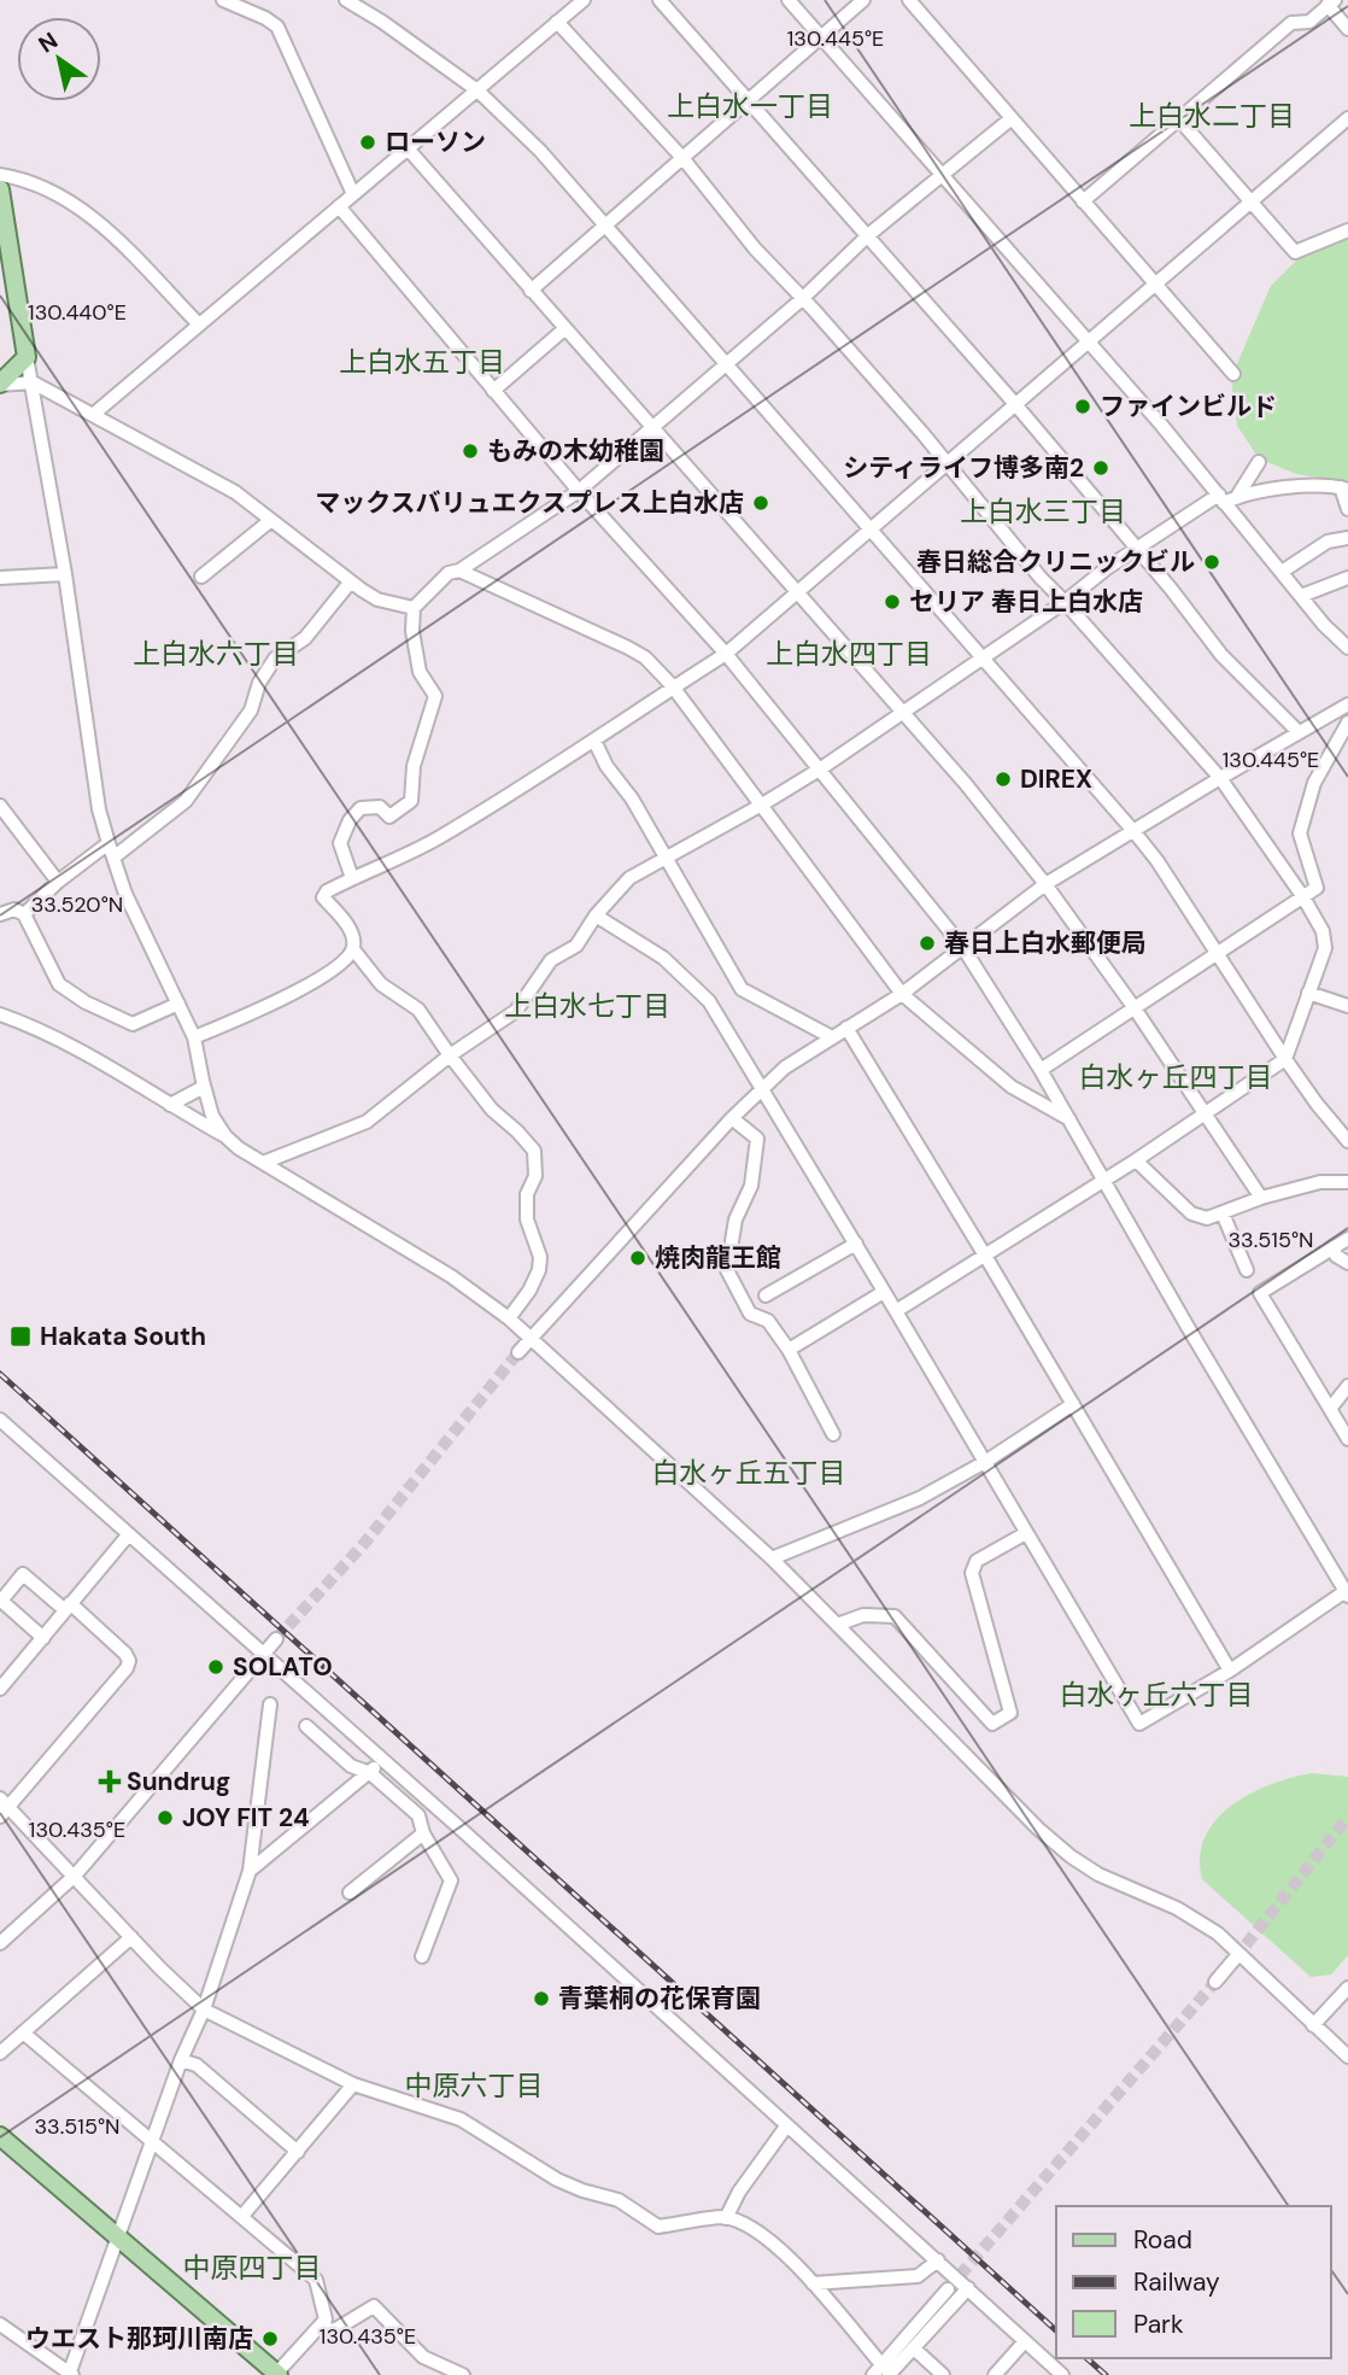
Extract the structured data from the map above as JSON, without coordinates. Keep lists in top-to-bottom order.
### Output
{
  "districts": [
    "上白水一丁目",
    "上白水二丁目",
    "上白水五丁目",
    "上白水三丁目",
    "上白水六丁目",
    "上白水四丁目",
    "上白水七丁目",
    "白水ヶ丘四丁目",
    "白水ヶ丘五丁目",
    "白水ヶ丘六丁目",
    "中原六丁目",
    "中原四丁目"
  ],
  "places": {
    "other": [
      "ローソン",
      "ファインビルド",
      "もみの木幼稚園",
      "シティライフ博多南2",
      "マックスバリュエクスプレス上白水店",
      "春日総合クリニックビル",
      "セリア 春日上白水店",
      "DIREX",
      "春日上白水郵便局",
      "焼肉龍王館",
      "SOLATO",
      "JOY FIT 24",
      "青葉桐の花保育園",
      "ウエスト那珂川南店"
    ],
    "transit": ["Hakata South"],
    "health": ["Sundrug"]
  },
  "legend": ["Road", "Railway", "Park"],
  "north": "top left",
  "coordinates": [
    "130.445°E",
    "130.440°E",
    "33.520°N",
    "33.515°N",
    "130.435°E"
  ]
}
